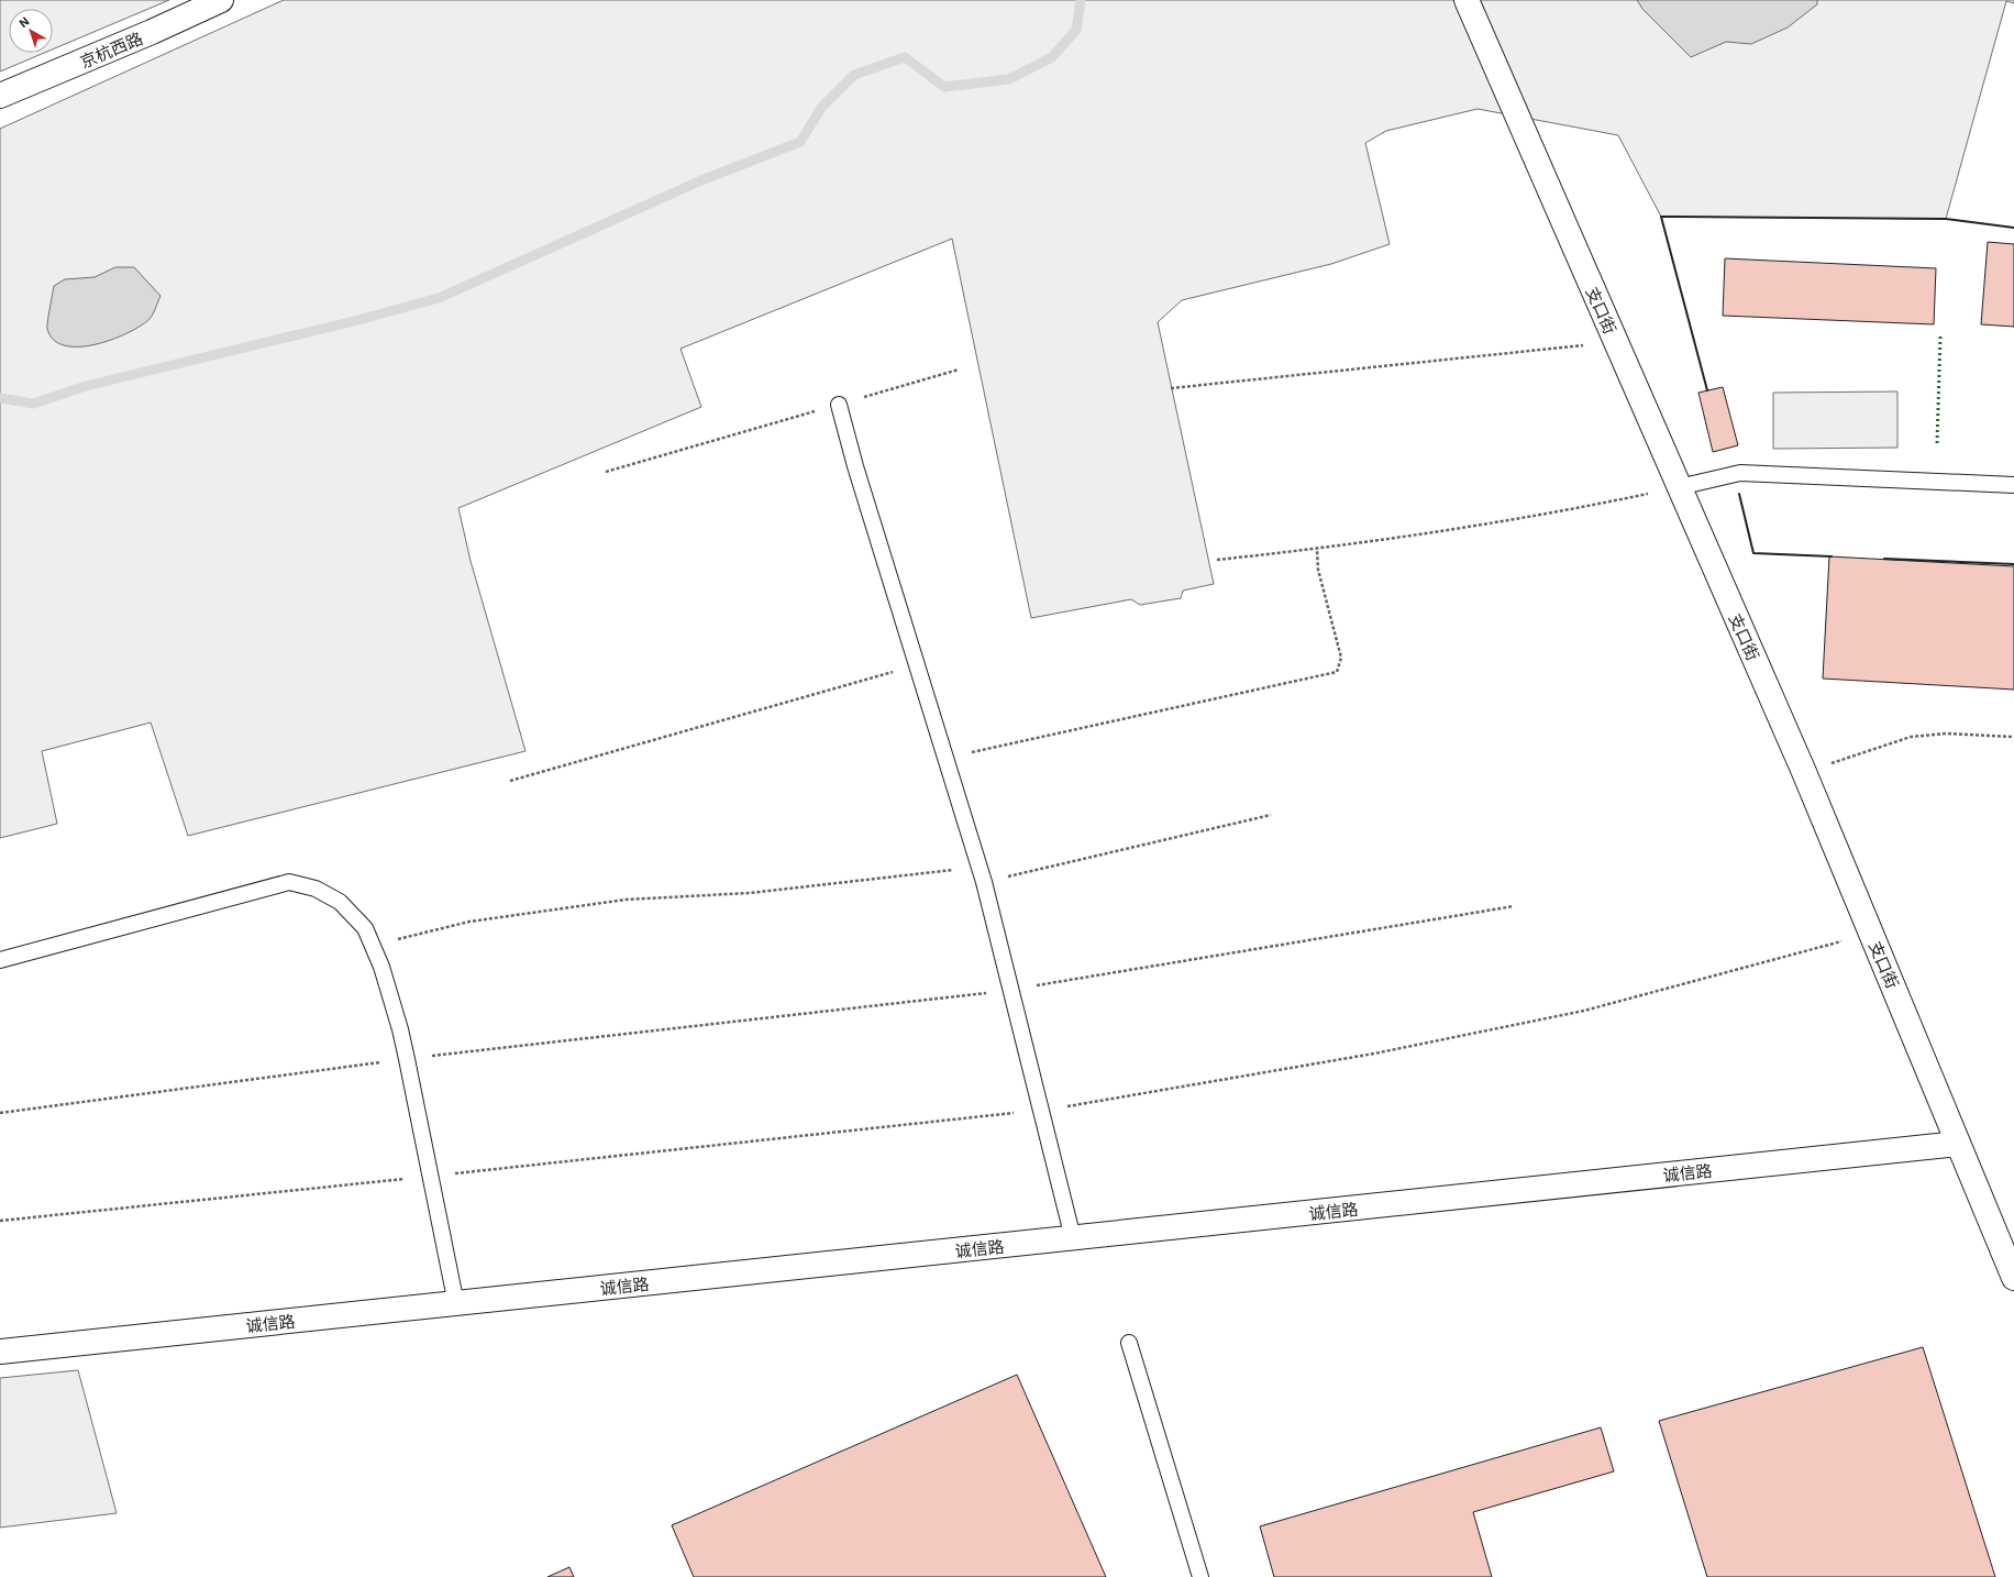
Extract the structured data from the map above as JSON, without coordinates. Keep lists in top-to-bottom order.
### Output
{
  "streets": {
    "street": ["京杭西路", "支口街", "诚信路"]
  },
  "crossings": [
    ["支口街", "诚信路"]
  ],
  "north": "top left"
}
